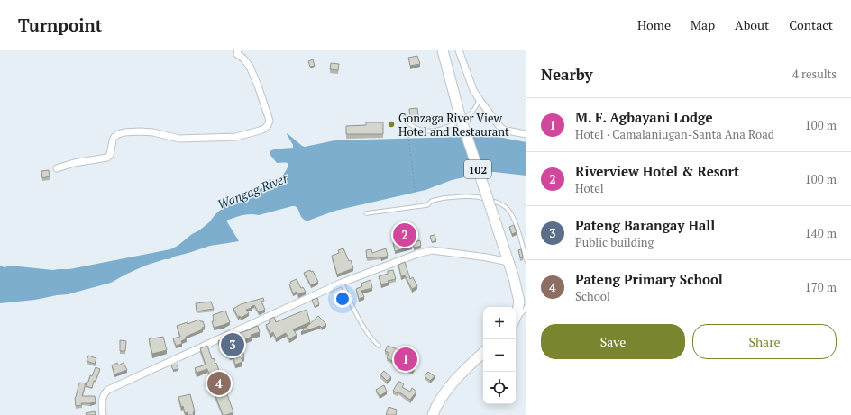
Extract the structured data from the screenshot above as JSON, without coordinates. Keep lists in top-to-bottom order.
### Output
{
  "streets": {
    "main road": ["102"]
  },
  "water": ["Wangag River"],
  "places": ["Gonzaga River View Hotel and Restaurant"],
  "page": {
    "header": "Turnpoint",
    "nav": [
      "Home",
      "Map",
      "About",
      "Contact"
    ],
    "heading": ["Nearby", "4 results"],
    "list": [
      {
        "mark": "1",
        "name": "M. F. Agbayani Lodge",
        "note": "Hotel · Camalaniugan-Santa Ana Road",
        "value": "100 m"
      },
      {
        "mark": "2",
        "name": "Riverview Hotel & Resort",
        "note": "Hotel",
        "value": "100 m"
      },
      {
        "mark": "3",
        "name": "Pateng Barangay Hall",
        "note": "Public building",
        "value": "140 m"
      },
      {
        "mark": "4",
        "name": "Pateng Primary School",
        "note": "School",
        "value": "170 m"
      }
    ],
    "pins": [
      "2",
      "3",
      "1",
      "4"
    ],
    "map_buttons": ["+", "−"],
    "buttons": ["Save", "Share"]
  }
}
